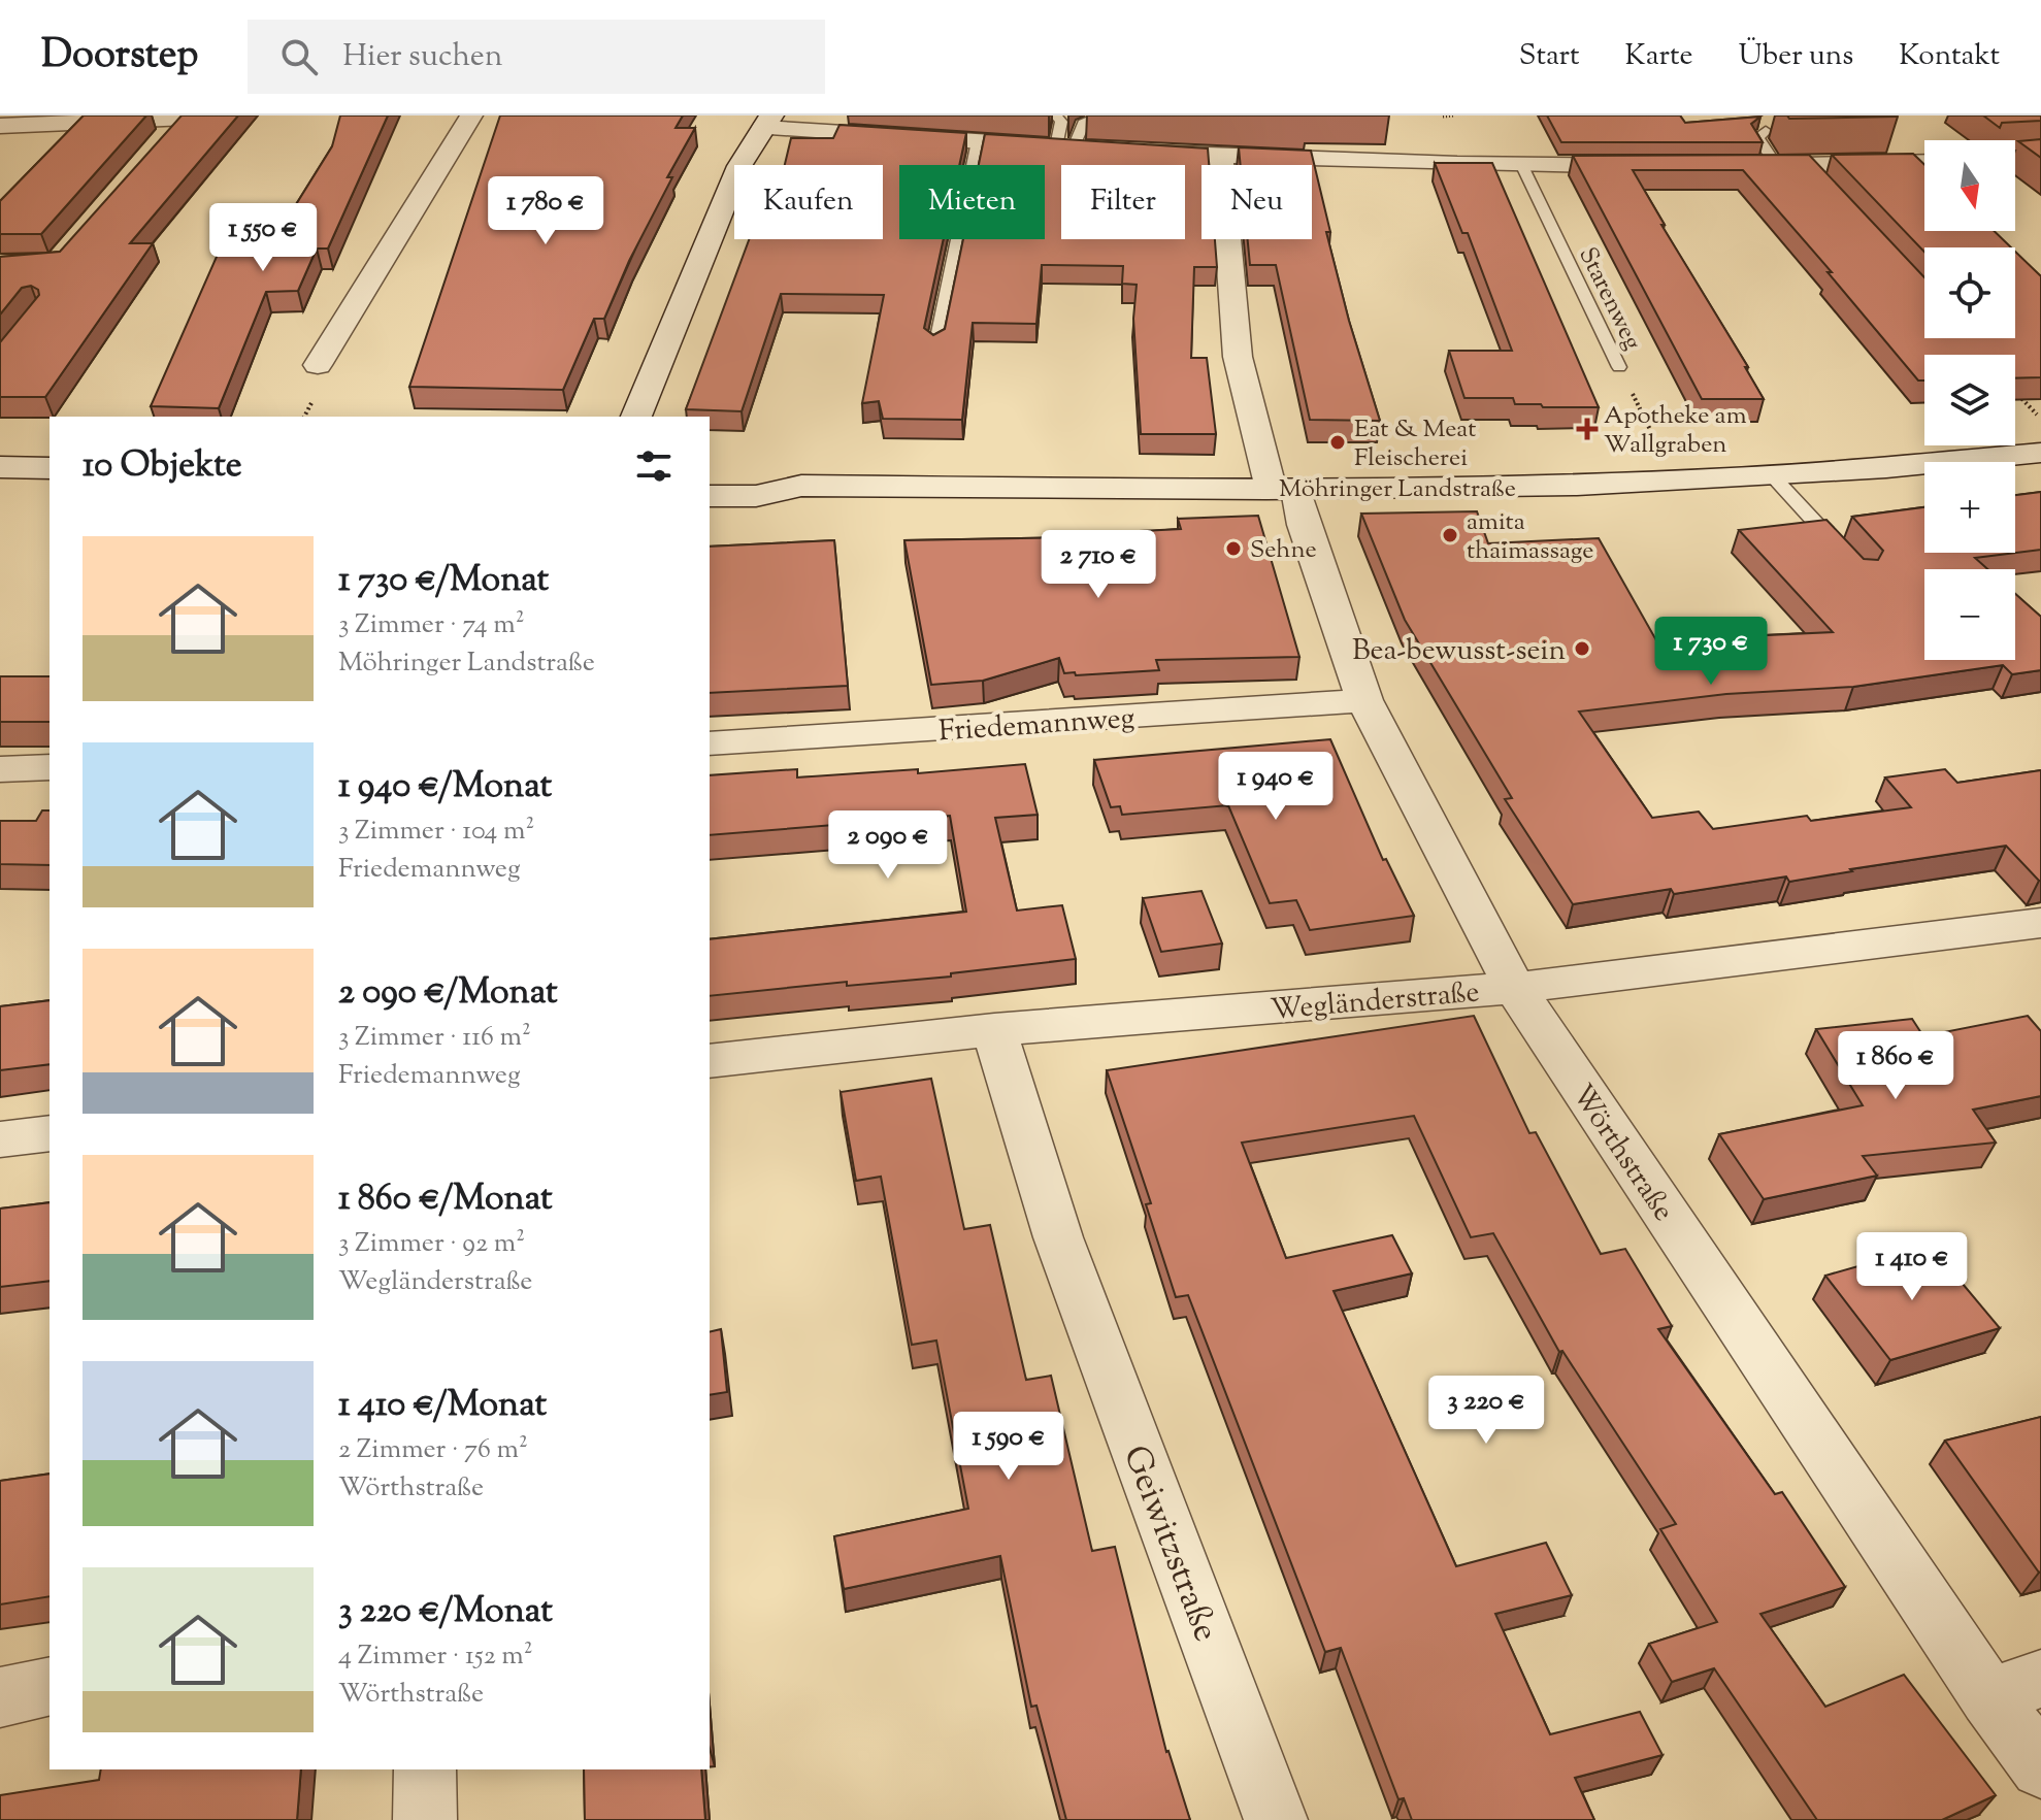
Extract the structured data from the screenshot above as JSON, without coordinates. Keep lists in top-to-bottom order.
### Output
{
  "streets": {
    "main road": ["Möhringer Landstraße"],
    "street": [
      "Friedemannweg",
      "Wegländerstraße",
      "Wörthstraße",
      "Geiwitzstraße"
    ],
    "lane": ["Starenweg"]
  },
  "crossings": [
    ["Möhringer Landstraße", "Wörthstraße"],
    ["Friedemannweg", "Wörthstraße"],
    ["Wegländerstraße", "Wörthstraße"],
    ["Wegländerstraße", "Geiwitzstraße"]
  ],
  "places": {
    "health": ["Apotheke am Wallgraben"],
    "other": [
      "Eat & Meat Fleischerei",
      "amita thaimassage",
      "Sehne",
      "Bea-bewusst-sein"
    ]
  },
  "north": "bottom",
  "page": {
    "header": "Doorstep",
    "search": "Hier suchen",
    "nav": [
      "Start",
      "Karte",
      "Über uns",
      "Kontakt"
    ],
    "map_buttons": ["+", "−"],
    "chip": [
      "Kaufen",
      "Mieten",
      "Filter",
      "Neu"
    ],
    "price": [
      "1 780 €",
      "1 550 €",
      "2 710 €",
      "1 730 €",
      "1 940 €",
      "2 090 €",
      "1 860 €",
      "1 410 €",
      "3 220 €",
      "1 590 €"
    ],
    "heading": "10 Objekte",
    "list": [
      {
        "name": "1 730 €/Monat",
        "note": "3 Zimmer · 74 m² · Möhringer Landstraße"
      },
      {
        "name": "1 940 €/Monat",
        "note": "3 Zimmer · 104 m² · Friedemannweg"
      },
      {
        "name": "2 090 €/Monat",
        "note": "3 Zimmer · 116 m² · Friedemannweg"
      },
      {
        "name": "1 860 €/Monat",
        "note": "3 Zimmer · 92 m² · Wegländerstraße"
      },
      {
        "name": "1 410 €/Monat",
        "note": "2 Zimmer · 76 m² · Wörthstraße"
      },
      {
        "name": "3 220 €/Monat",
        "note": "4 Zimmer · 152 m² · Wörthstraße"
      }
    ]
  }
}
